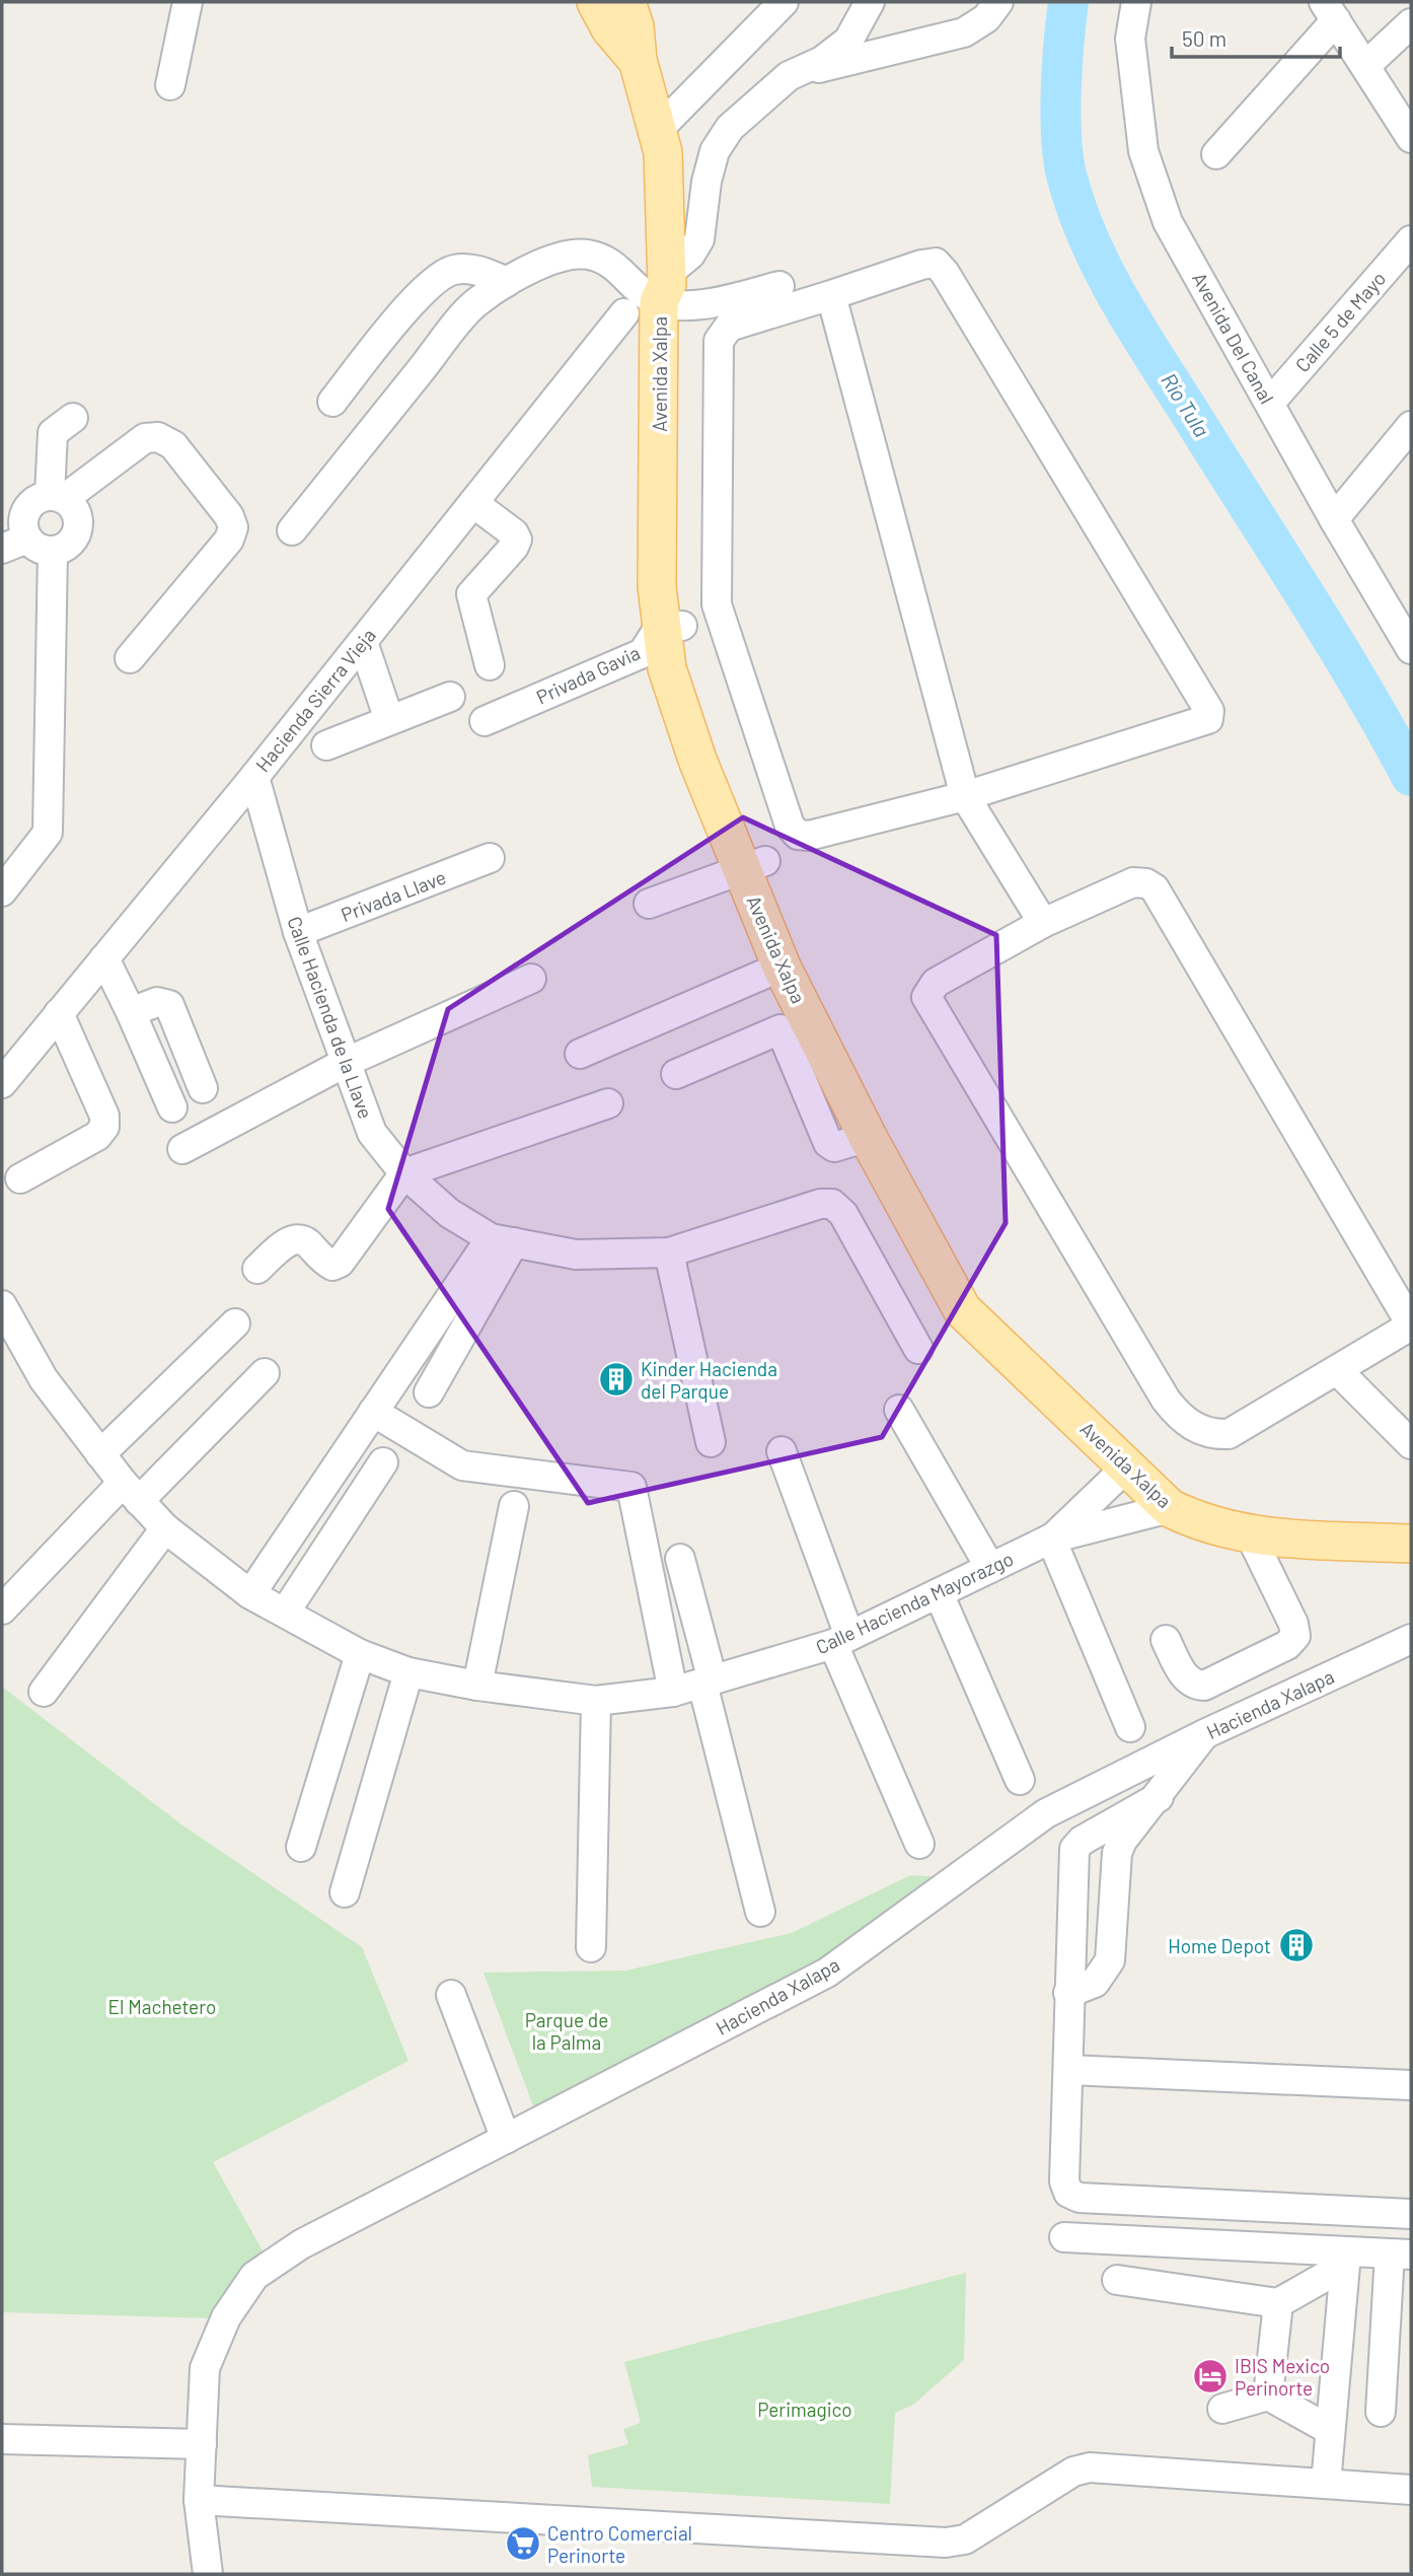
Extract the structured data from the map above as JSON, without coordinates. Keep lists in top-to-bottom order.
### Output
{
  "streets": {
    "main road": ["Avenida Xalpa"],
    "street": [
      "Calle 5 de Mayo",
      "Avenida Del Canal",
      "Privada Gavia",
      "Hacienda Sierra Vieja",
      "Privada Llave",
      "Calle Hacienda de la Llave",
      "Calle Hacienda Mayorazgo",
      "Hacienda Xalapa"
    ]
  },
  "crossings": [
    ["Calle 5 de Mayo", "Avenida Del Canal"],
    ["Avenida Xalpa", "Privada Gavia"],
    ["Avenida Xalpa", "Calle Hacienda Mayorazgo"],
    ["Hacienda Sierra Vieja", "Calle Hacienda de la Llave"],
    ["Privada Llave", "Calle Hacienda de la Llave"]
  ],
  "water": ["Río Tula"],
  "parks": ["El Machetero", "Parque de la Palma", "Perimagico"],
  "places": {
    "building": ["Kinder Hacienda del Parque", "Home Depot"],
    "hotel": ["IBIS Mexico Perinorte"],
    "supermarket": ["Centro Comercial Perinorte"]
  },
  "scale_bar": "50 m"
}
